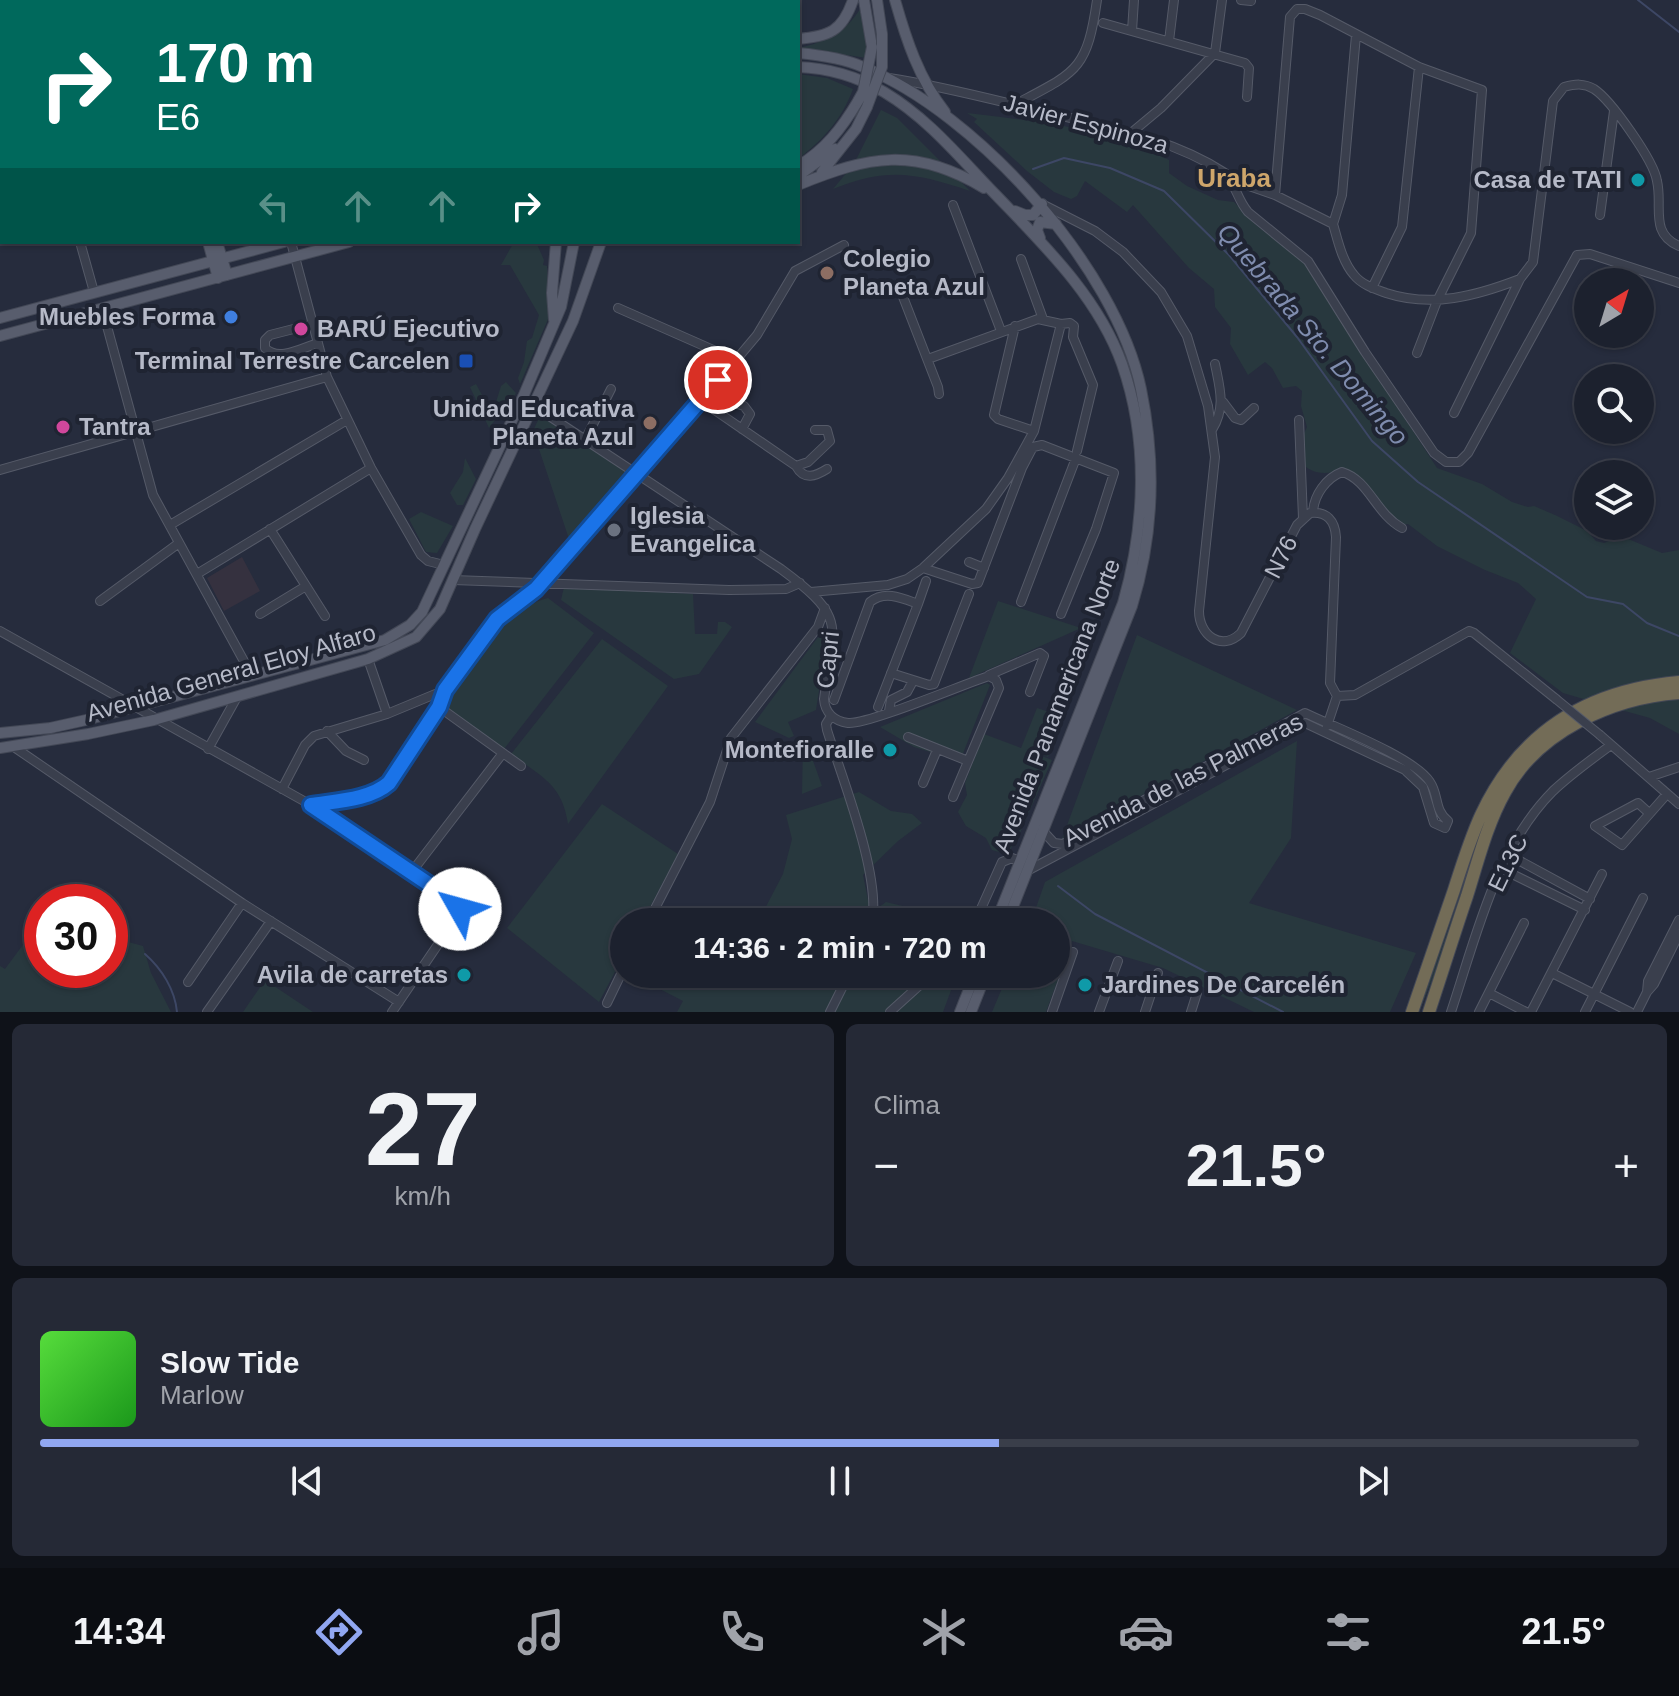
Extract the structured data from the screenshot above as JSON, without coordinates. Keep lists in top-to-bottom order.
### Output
{
  "streets": {
    "main road": ["Avenida General Eloy Alfaro", "Avenida Panamericana Norte"],
    "street": [
      "Javier Espinoza",
      "N76",
      "Capri",
      "Avenida de las Palmeras",
      "E13C"
    ]
  },
  "crossings": [
    ["N76", "Avenida Panamericana Norte"],
    ["Capri", "Avenida General Eloy Alfaro"],
    ["Avenida Panamericana Norte", "Avenida de las Palmeras"]
  ],
  "districts": ["Uraba"],
  "water": ["Quebrada Sto. Domingo"],
  "places": {
    "other": [
      "Casa de TATI",
      "Colegio Planeta Azul",
      "Muebles Forma",
      "BARÚ Ejecutivo",
      "Unidad Educativa Planeta Azul",
      "Tantra",
      "Iglesia Evangelica",
      "Montefioralle",
      "Avila de carretas",
      "Jardines De Carcelén"
    ],
    "transit": ["Terminal Terrestre Carcelen"]
  },
  "north": "top right",
  "page": {
    "turn": ["170 m", "E6"],
    "limit": "30",
    "trip": "14:36 · 2 min · 720 m",
    "tile": [
      ["27", "km/h"],
      "Clima"
    ],
    "heat": ["−", "21.5°", "+"],
    "song": ["Slow Tide", "Marlow"],
    "tabs": ["14:34", "21.5°"]
  }
}
